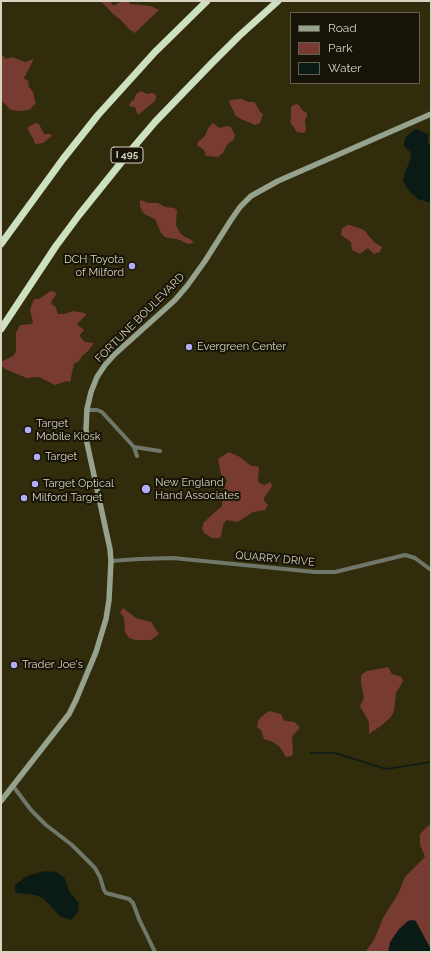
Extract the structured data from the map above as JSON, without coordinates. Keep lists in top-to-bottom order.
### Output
{
  "streets": {
    "highway": ["I 495"],
    "main road": ["FORTUNE BOULEVARD"],
    "street": ["QUARRY DRIVE"]
  },
  "crossings": [
    ["FORTUNE BOULEVARD", "QUARRY DRIVE"]
  ],
  "places": [
    "DCH Toyota of Milford",
    "Evergreen Center",
    "Target Mobile Kiosk",
    "Target",
    "Target Optical",
    "New England Hand Associates",
    "Milford Target",
    "Trader Joe's"
  ],
  "legend": ["Road", "Park", "Water"]
}
